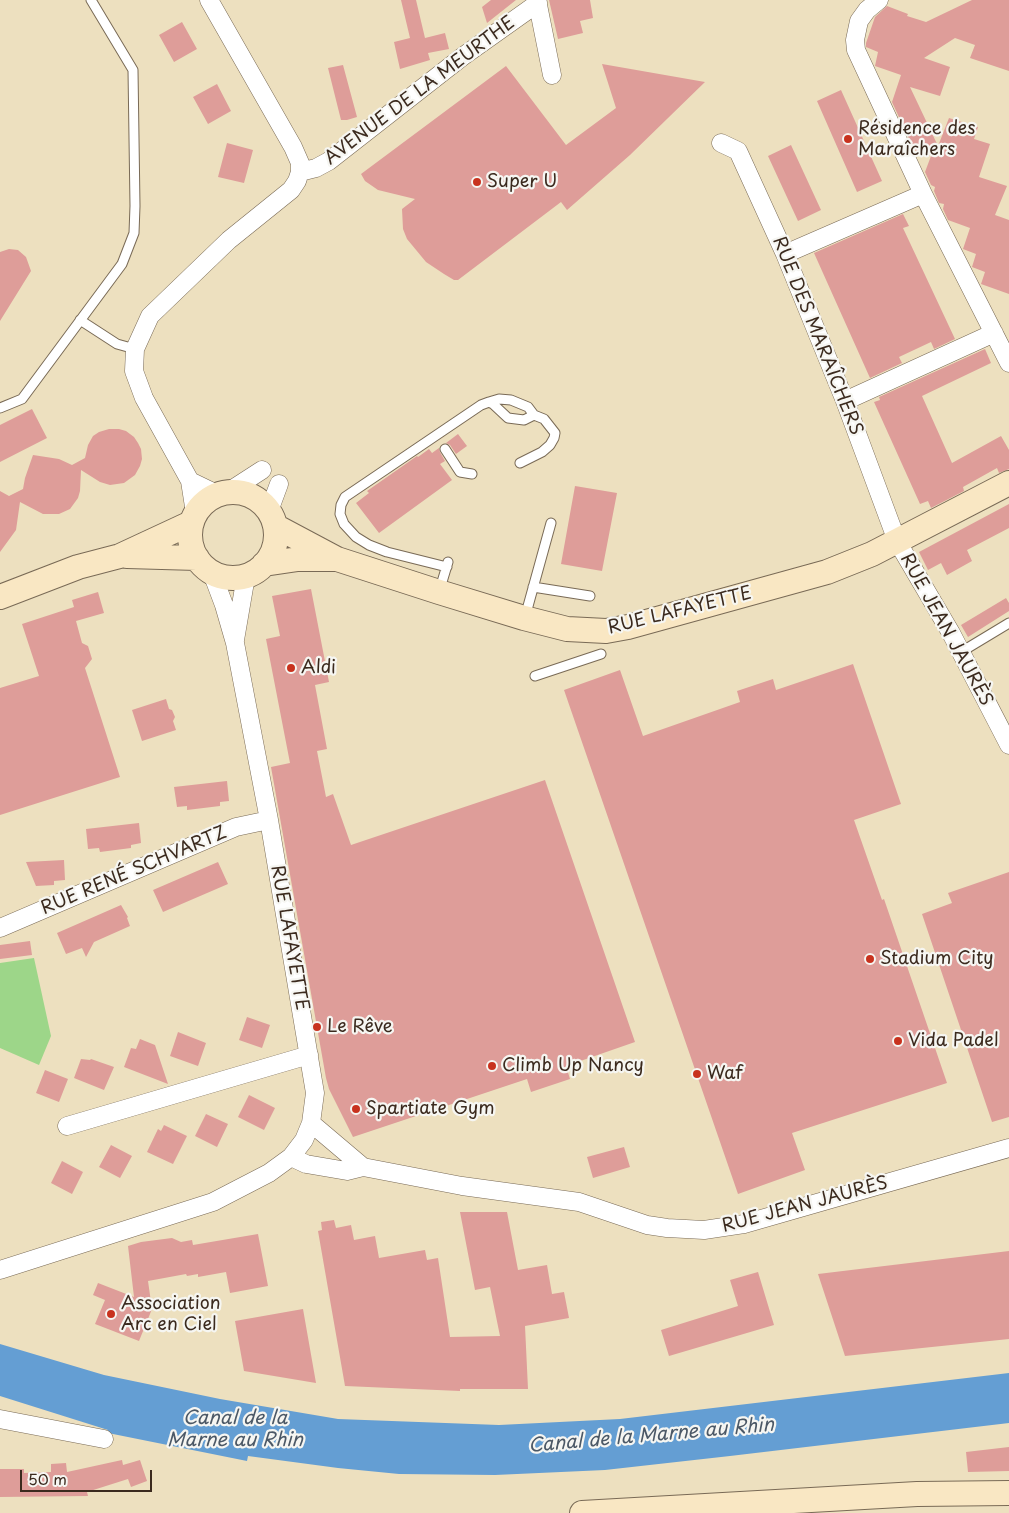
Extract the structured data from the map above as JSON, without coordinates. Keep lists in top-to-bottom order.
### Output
{
  "streets": {
    "street": [
      "AVENUE DE LA MEURTHE",
      "RUE DES MARAÎCHERS",
      "RUE LAFAYETTE",
      "RUE JEAN JAURÈS",
      "RUE RENÉ SCHVARTZ"
    ]
  },
  "crossings": [
    ["RUE DES MARAÎCHERS", "RUE LAFAYETTE"],
    ["RUE DES MARAÎCHERS", "RUE JEAN JAURÈS"],
    ["RUE LAFAYETTE", "RUE JEAN JAURÈS"],
    ["RUE LAFAYETTE", "RUE RENÉ SCHVARTZ"]
  ],
  "water": ["Canal de la Marne au Rhin"],
  "places": [
    "Résidence des Maraîchers",
    "Super U",
    "Aldi",
    "Stadium City",
    "Le Rêve",
    "Vida Padel",
    "Climb Up Nancy",
    "Waf",
    "Spartiate Gym",
    "Association Arc en Ciel"
  ],
  "scale_bar": "50 m"
}
